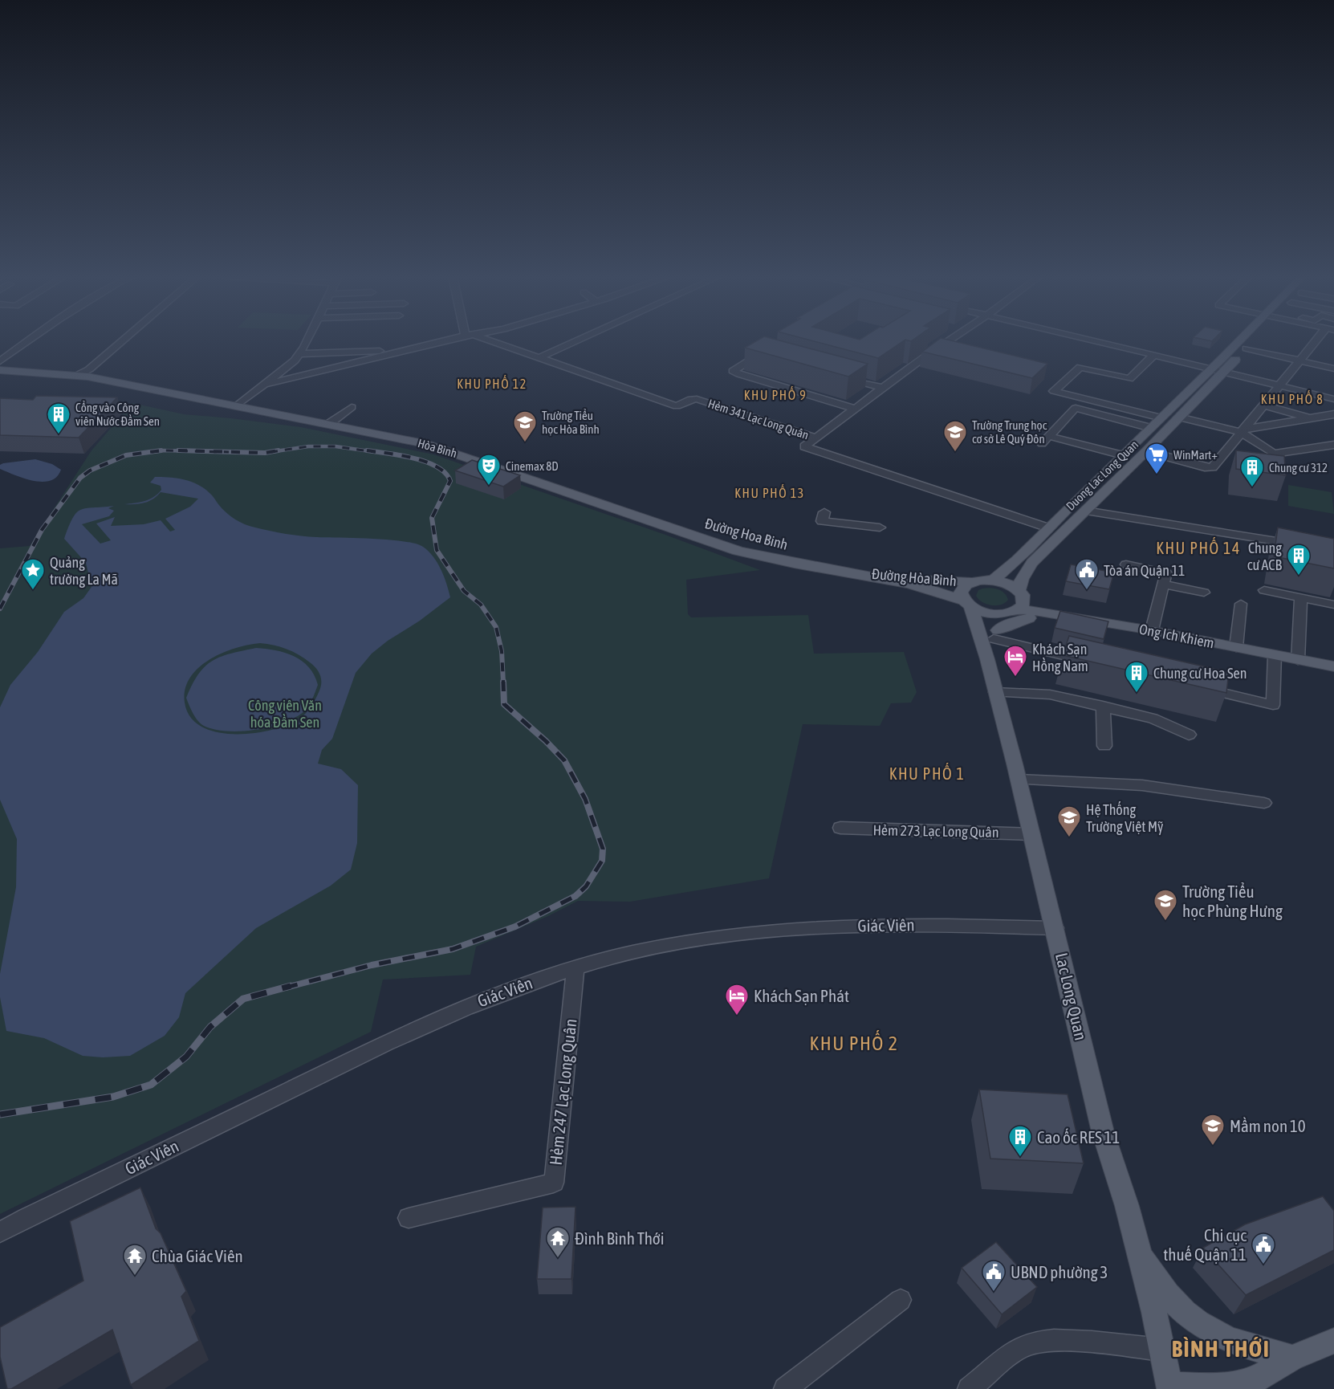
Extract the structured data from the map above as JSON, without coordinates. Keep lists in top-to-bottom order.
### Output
{
  "streets": {
    "main road": [
      "Hòa Bình",
      "Duong Lac Long Quan",
      "Đường Hoa Binh",
      "Đường Hòa Bình",
      "Ong Ich Khiem",
      "Lac Long Quan"
    ],
    "street": [
      "Hẻm 341 Lạc Long Quân",
      "Hẻm 273 Lạc Long Quân",
      "Giác Viên",
      "Hẻm 247 Lạc Long Quân"
    ]
  },
  "crossings": [
    ["Hẻm 341 Lạc Long Quân", "Duong Lac Long Quan"],
    ["Hòa Bình", "Đường Hoa Binh"],
    ["Duong Lac Long Quan", "Đường Hòa Bình"],
    ["Duong Lac Long Quan", "Ong Ich Khiem"],
    ["Đường Hoa Binh", "Đường Hòa Bình"],
    ["Đường Hoa Binh", "Ong Ich Khiem"],
    ["Đường Hòa Bình", "Ong Ich Khiem"],
    ["Ong Ich Khiem", "Lac Long Quan"],
    ["Hẻm 273 Lạc Long Quân", "Lac Long Quan"],
    ["Giác Viên", "Lac Long Quan"],
    ["Giác Viên", "Hẻm 247 Lạc Long Quân"]
  ],
  "districts": [
    "KHU PHỐ 12",
    "KHU PHỐ 9",
    "KHU PHỐ 8",
    "KHU PHỐ 13",
    "KHU PHỐ 14",
    "KHU PHỐ 1",
    "KHU PHỐ 2",
    "BÌNH THỚI"
  ],
  "parks": ["Công viên Văn hóa Đầm Sen"],
  "places": {
    "building": [
      "Cổng vào Công viên Nước Đầm Sen",
      "Chung cư 312",
      "Chung cư ACB",
      "Chung cư Hoa Sen",
      "Cao ốc RES 11"
    ],
    "school or university": [
      "Trường Tiểu học Hòa Bình",
      "Trường Trung học cơ sở Lê Quý Đôn",
      "Hệ Thống Trường Việt Mỹ",
      "Trường Tiểu học Phùng Hưng",
      "Mầm non 10"
    ],
    "supermarket": ["WinMart+"],
    "theatre": ["Cinemax 8D"],
    "place": ["Quảng trường La Mã"],
    "public building": ["Tòa án Quận 11", "Chi cục thuế Quận 11", "UBND phường 3"],
    "hotel": ["Khách Sạn Hồng Nam", "Khách Sạn Phát"],
    "temple": ["Đình Bình Thới", "Chùa Giác Viên"]
  }
}
